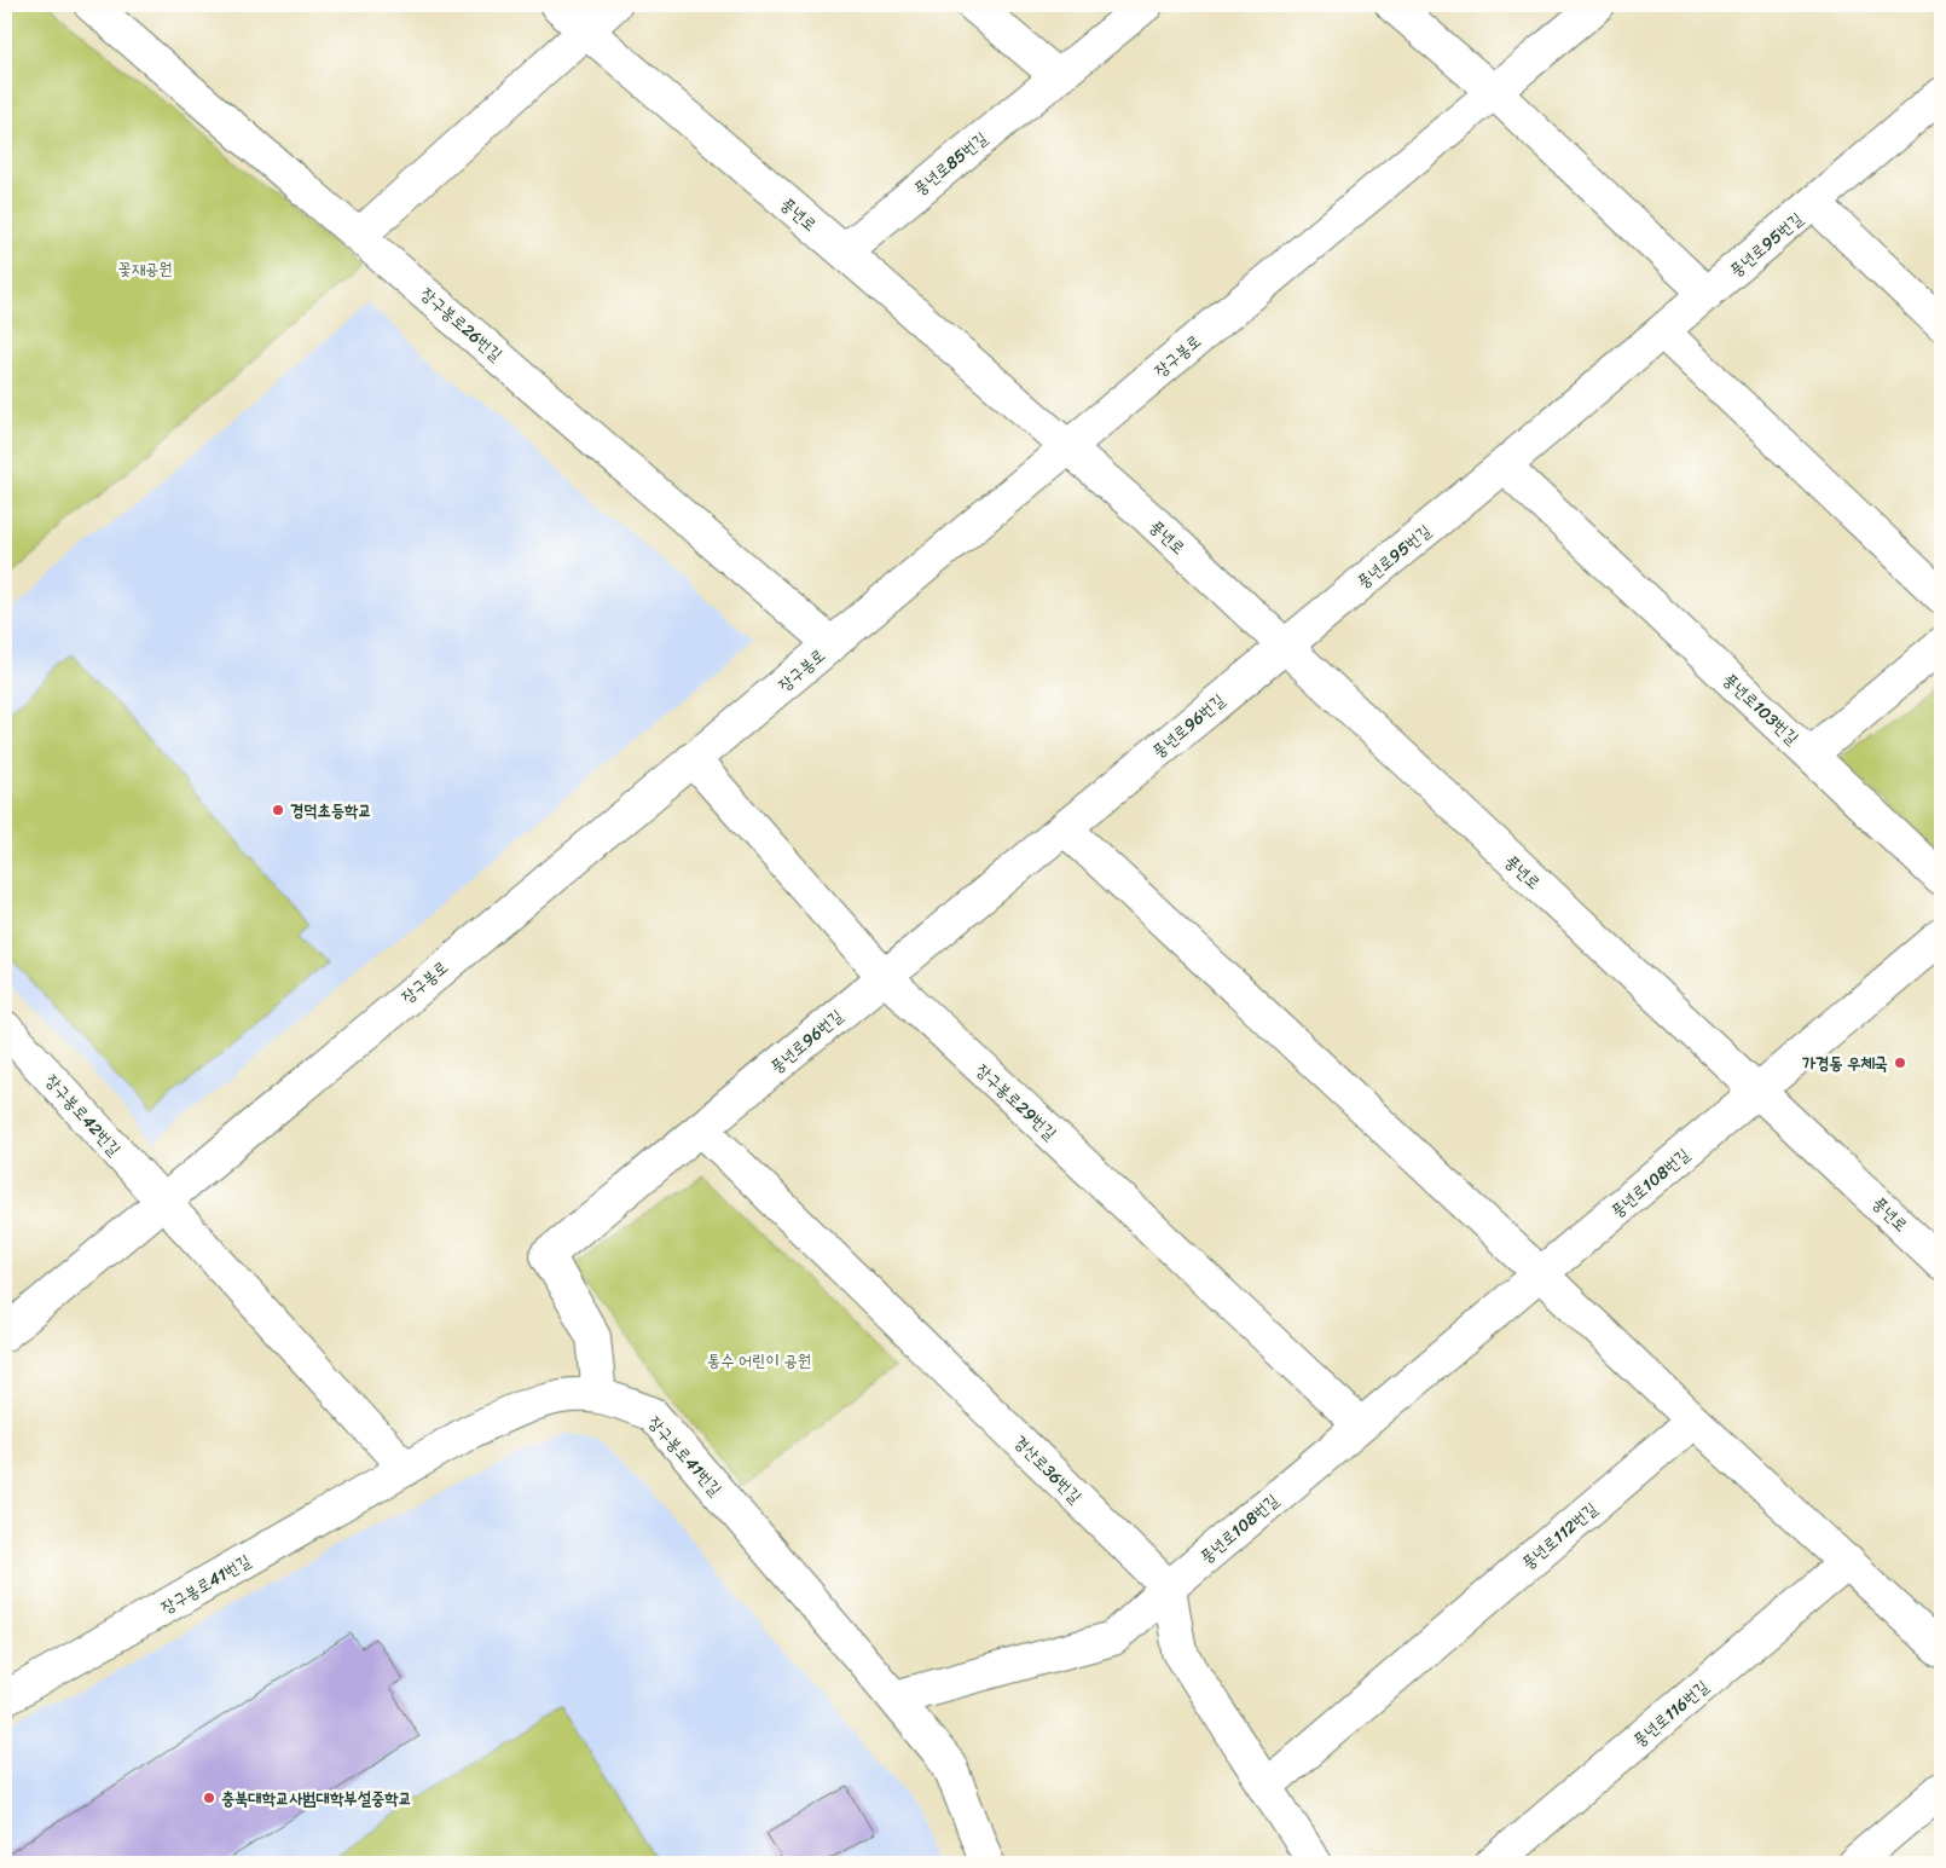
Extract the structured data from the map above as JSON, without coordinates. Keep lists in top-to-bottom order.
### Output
{
  "streets": {
    "street": [
      "풍년로85번길",
      "풍년로",
      "풍년로95번길",
      "장구봉로26번길",
      "장구봉로",
      "풍년로103번길",
      "풍년로96번길",
      "장구봉로29번길",
      "장구봉로42번길",
      "풍년로108번길",
      "장구봉로41번길",
      "경산로36번길",
      "풍년로112번길",
      "풍년로116번길"
    ]
  },
  "crossings": [
    ["풍년로85번길", "풍년로"],
    ["풍년로", "풍년로95번길"],
    ["풍년로", "장구봉로"],
    ["풍년로", "풍년로96번길"],
    ["풍년로", "풍년로108번길"],
    ["풍년로95번길", "풍년로103번길"],
    ["풍년로95번길", "풍년로96번길"],
    ["장구봉로26번길", "장구봉로"],
    ["장구봉로", "장구봉로29번길"],
    ["장구봉로", "장구봉로42번길"],
    ["풍년로96번길", "장구봉로29번길"],
    ["풍년로96번길", "장구봉로41번길"],
    ["풍년로96번길", "경산로36번길"],
    ["장구봉로29번길", "풍년로108번길"],
    ["풍년로108번길", "장구봉로41번길"],
    ["풍년로108번길", "경산로36번길"]
  ],
  "parks": ["꽃재공원", "통수 어린이 공원"],
  "places": ["경덕초등학교", "가경동 우체국", "충북대학교사범대학부설중학교"]
}
